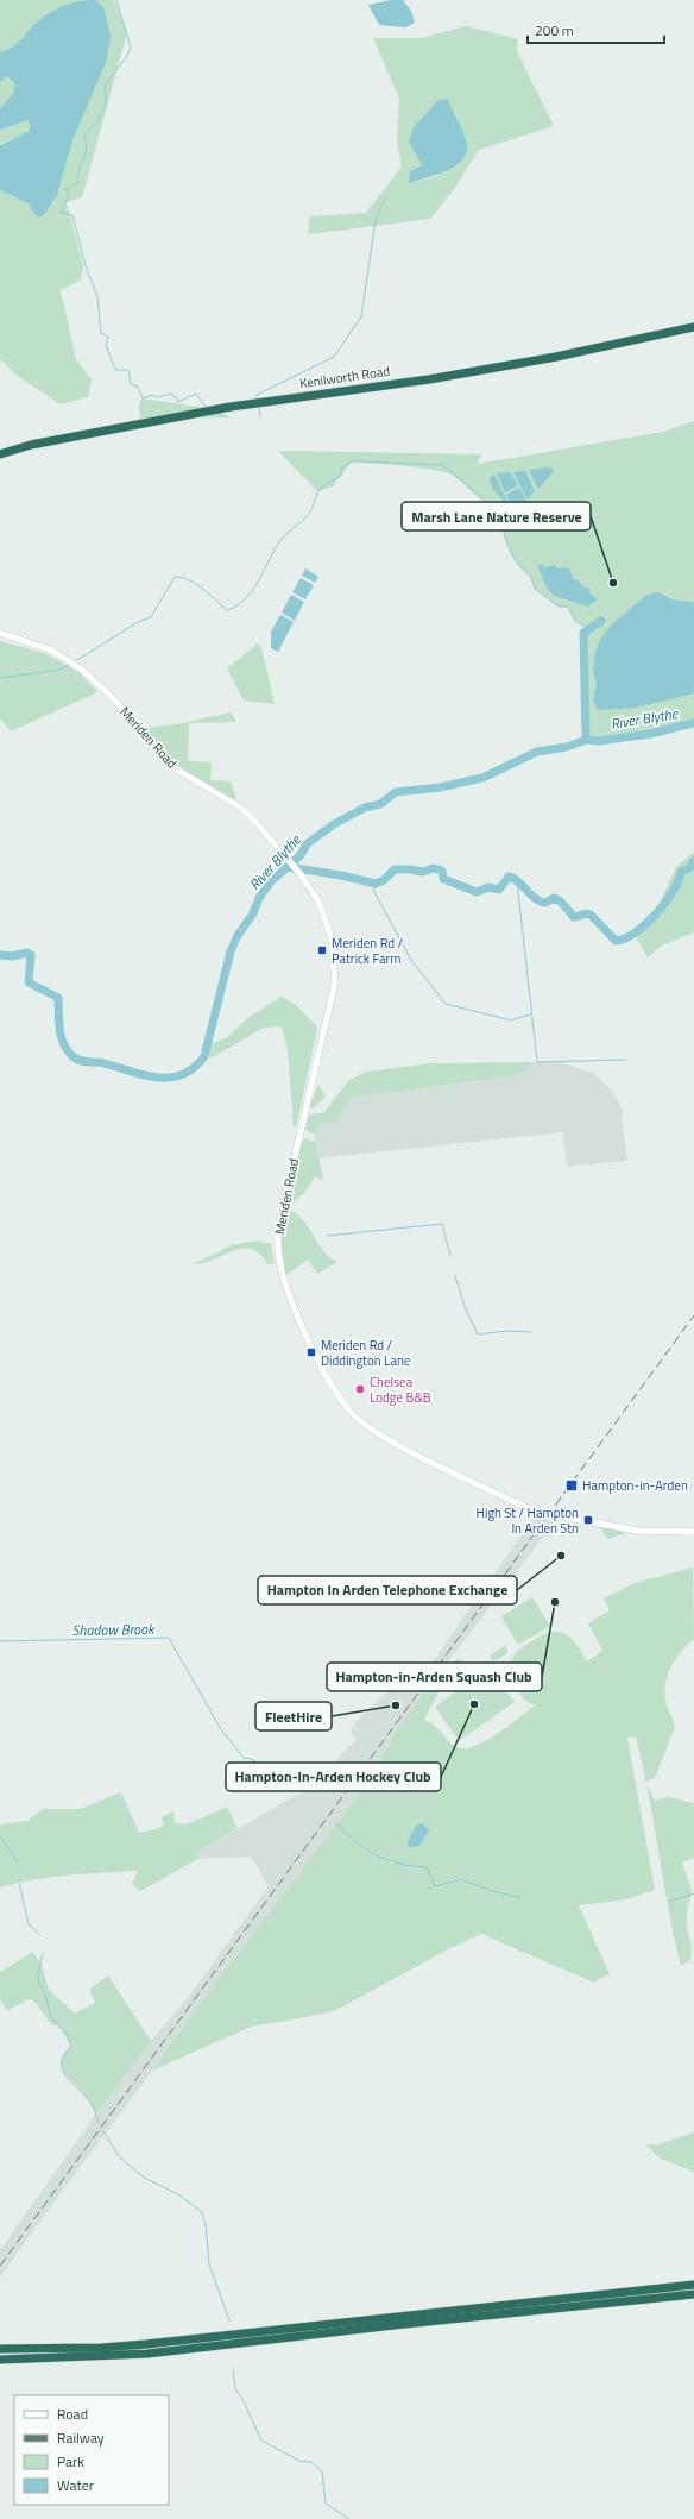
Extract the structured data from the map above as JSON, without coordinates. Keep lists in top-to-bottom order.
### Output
{
  "streets": {
    "highway": ["Kenilworth Road"],
    "main road": ["Meriden Road"]
  },
  "water": ["River Blythe", "Shadow Brook"],
  "places": {
    "other": [
      "Marsh Lane Nature Reserve",
      "Chelsea Lodge B&B",
      "Hampton In Arden Telephone Exchange",
      "Hampton-in-Arden Squash Club",
      "Hampton-In-Arden Hockey Club",
      "FleetHire"
    ],
    "transit": [
      "Meriden Rd / Patrick Farm",
      "Meriden Rd / Diddington Lane",
      "Hampton-in-Arden",
      "High St / Hampton In Arden Stn"
    ]
  },
  "legend": [
    "Road",
    "Railway",
    "Park",
    "Water"
  ],
  "scale_bar": "200 m"
}
